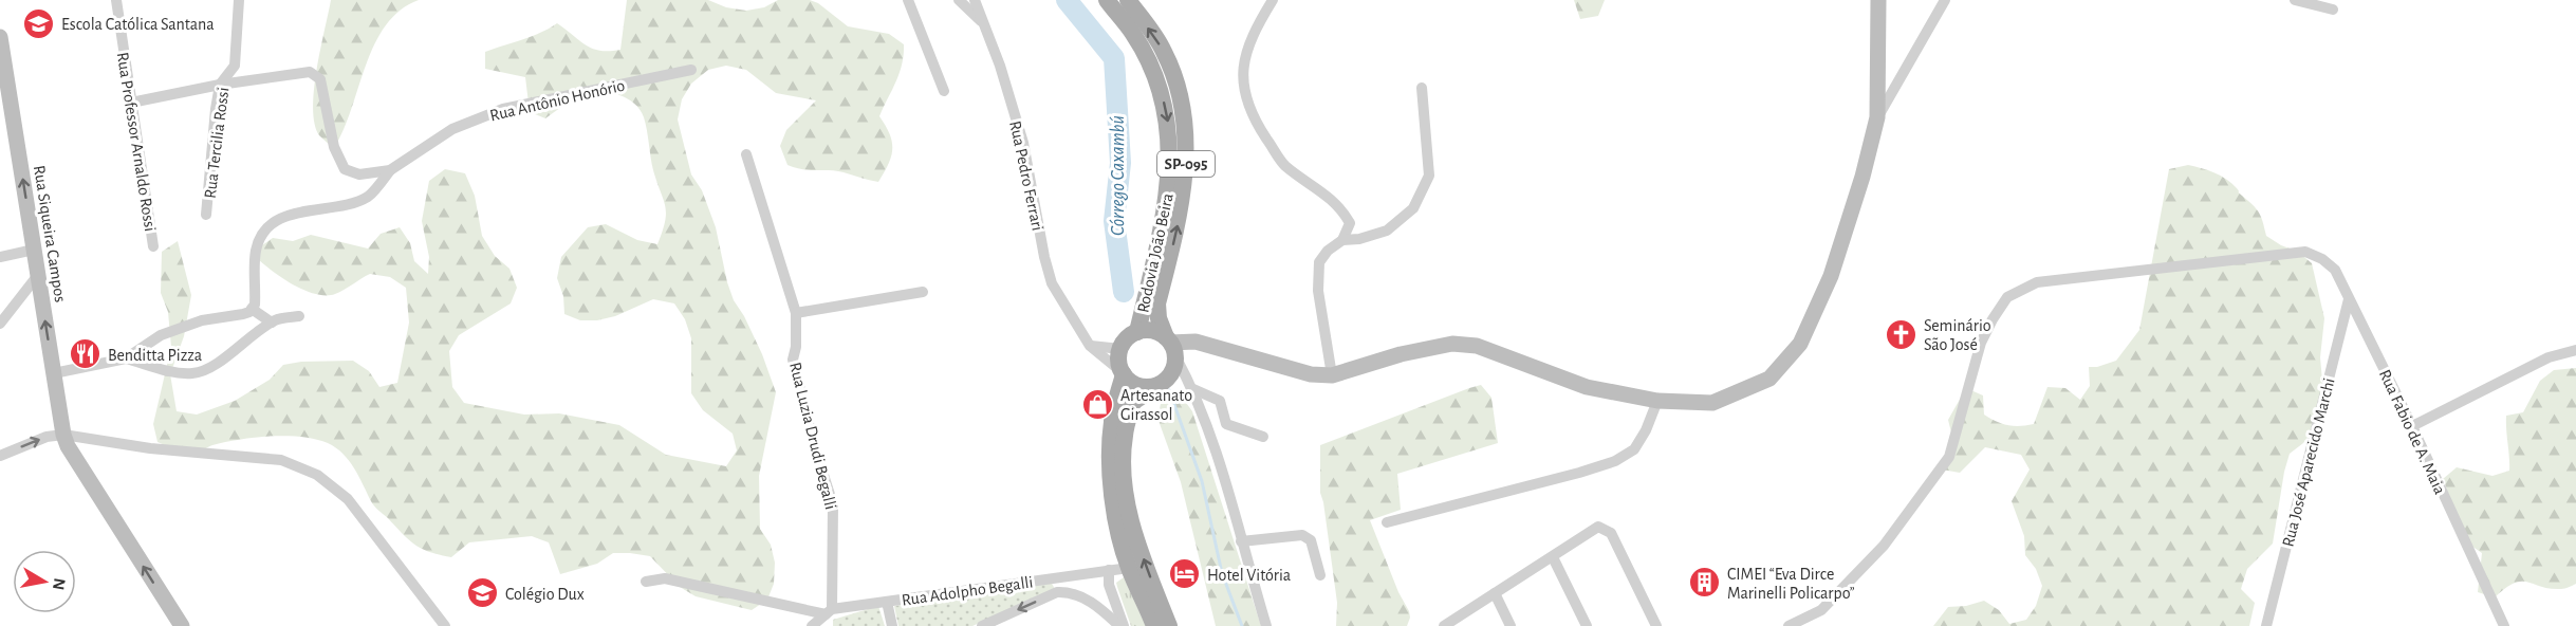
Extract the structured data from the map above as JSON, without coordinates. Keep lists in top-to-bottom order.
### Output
{
  "streets": {
    "main road": ["SP-095", "Rodovia João Beira"],
    "street": [
      "Rua Antônio Honório",
      "Rua Professor Arnaldo Rossi",
      "Rua Tercilia Rossi",
      "Rua Pedro Ferrari",
      "Rua Siqueira Campos",
      "Rua Fabio de A. Maia",
      "Rua Luzia Drudi Begalli",
      "Rua José Aparecido Marchi",
      "Rua Adolpho Begalli"
    ]
  },
  "crossings": [
    ["Rua Antônio Honório", "Rua Professor Arnaldo Rossi"],
    ["Rua Antônio Honório", "Rua Tercilia Rossi"],
    ["Rua Pedro Ferrari", "Rodovia João Beira"],
    ["Rua Fabio de A. Maia", "Rua José Aparecido Marchi"],
    ["Rua Luzia Drudi Begalli", "Rua Adolpho Begalli"]
  ],
  "one_way": ["Rua Siqueira Campos"],
  "water": ["Córrego Caxambú"],
  "places": {
    "school or university": ["Escola Católica Santana", "Colégio Dux"],
    "church": ["Seminário São José"],
    "restaurant": ["Benditta Pizza"],
    "shop": ["Artesanato Girassol"],
    "hotel": ["Hotel Vitória"],
    "building": ["CIMEI “Eva Dirce Marinelli Policarpo”"]
  },
  "north": "right"
}
